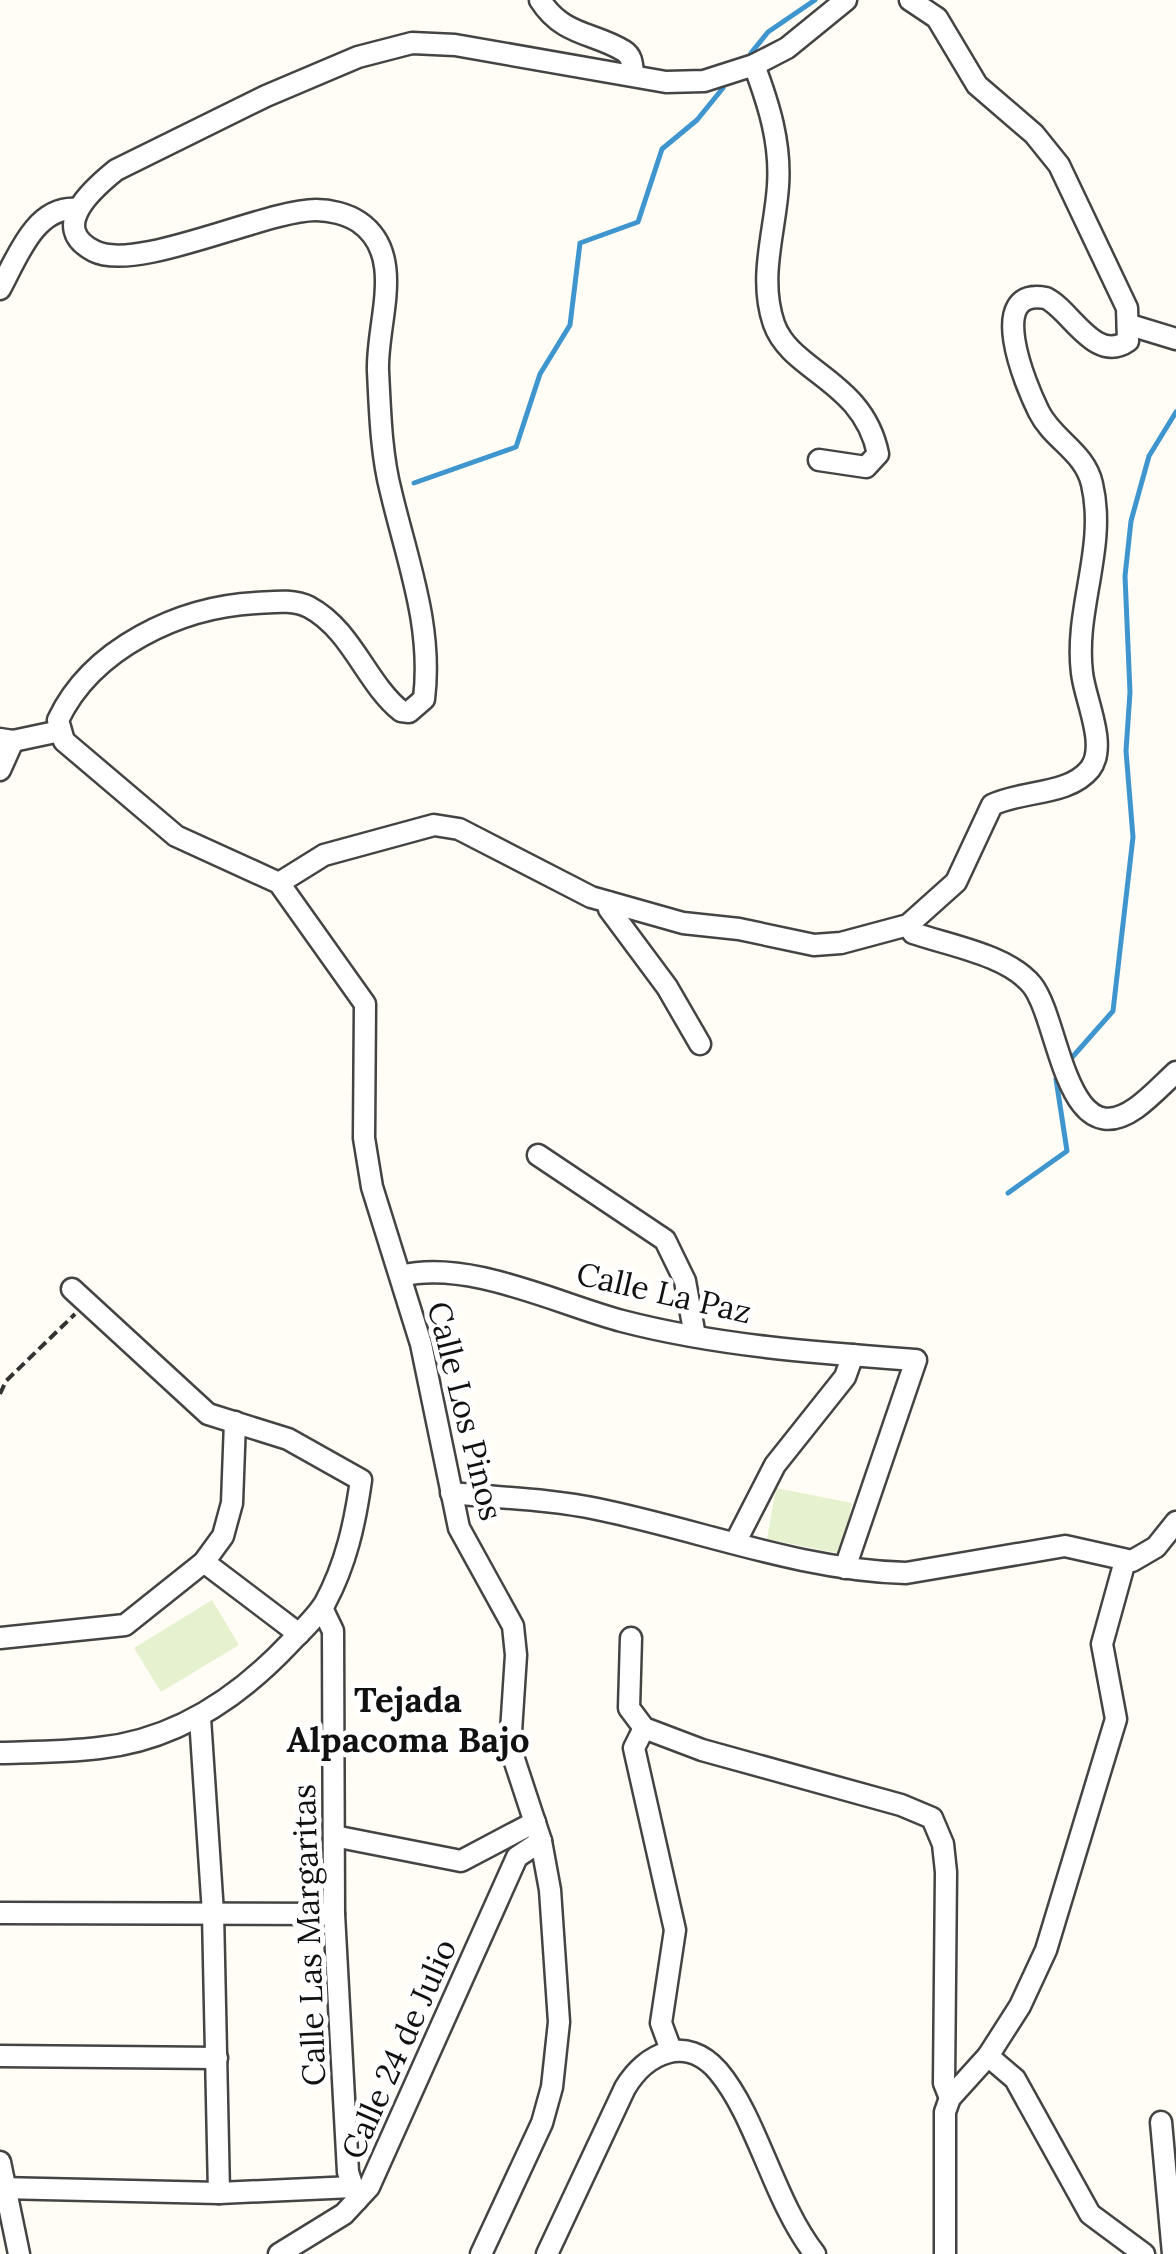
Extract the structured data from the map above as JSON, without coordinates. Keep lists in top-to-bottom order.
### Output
{
  "streets": {
    "street": [
      "Calle La Paz",
      "Calle Los Pinos",
      "Calle Las Margaritas",
      "Calle 24 de Julio"
    ]
  },
  "crossings": [
    ["Calle La Paz", "Calle Los Pinos"],
    ["Calle Los Pinos", "Calle 24 de Julio"],
    ["Calle Las Margaritas", "Calle 24 de Julio"]
  ],
  "districts": ["Tejada Alpacoma Bajo"]
}
